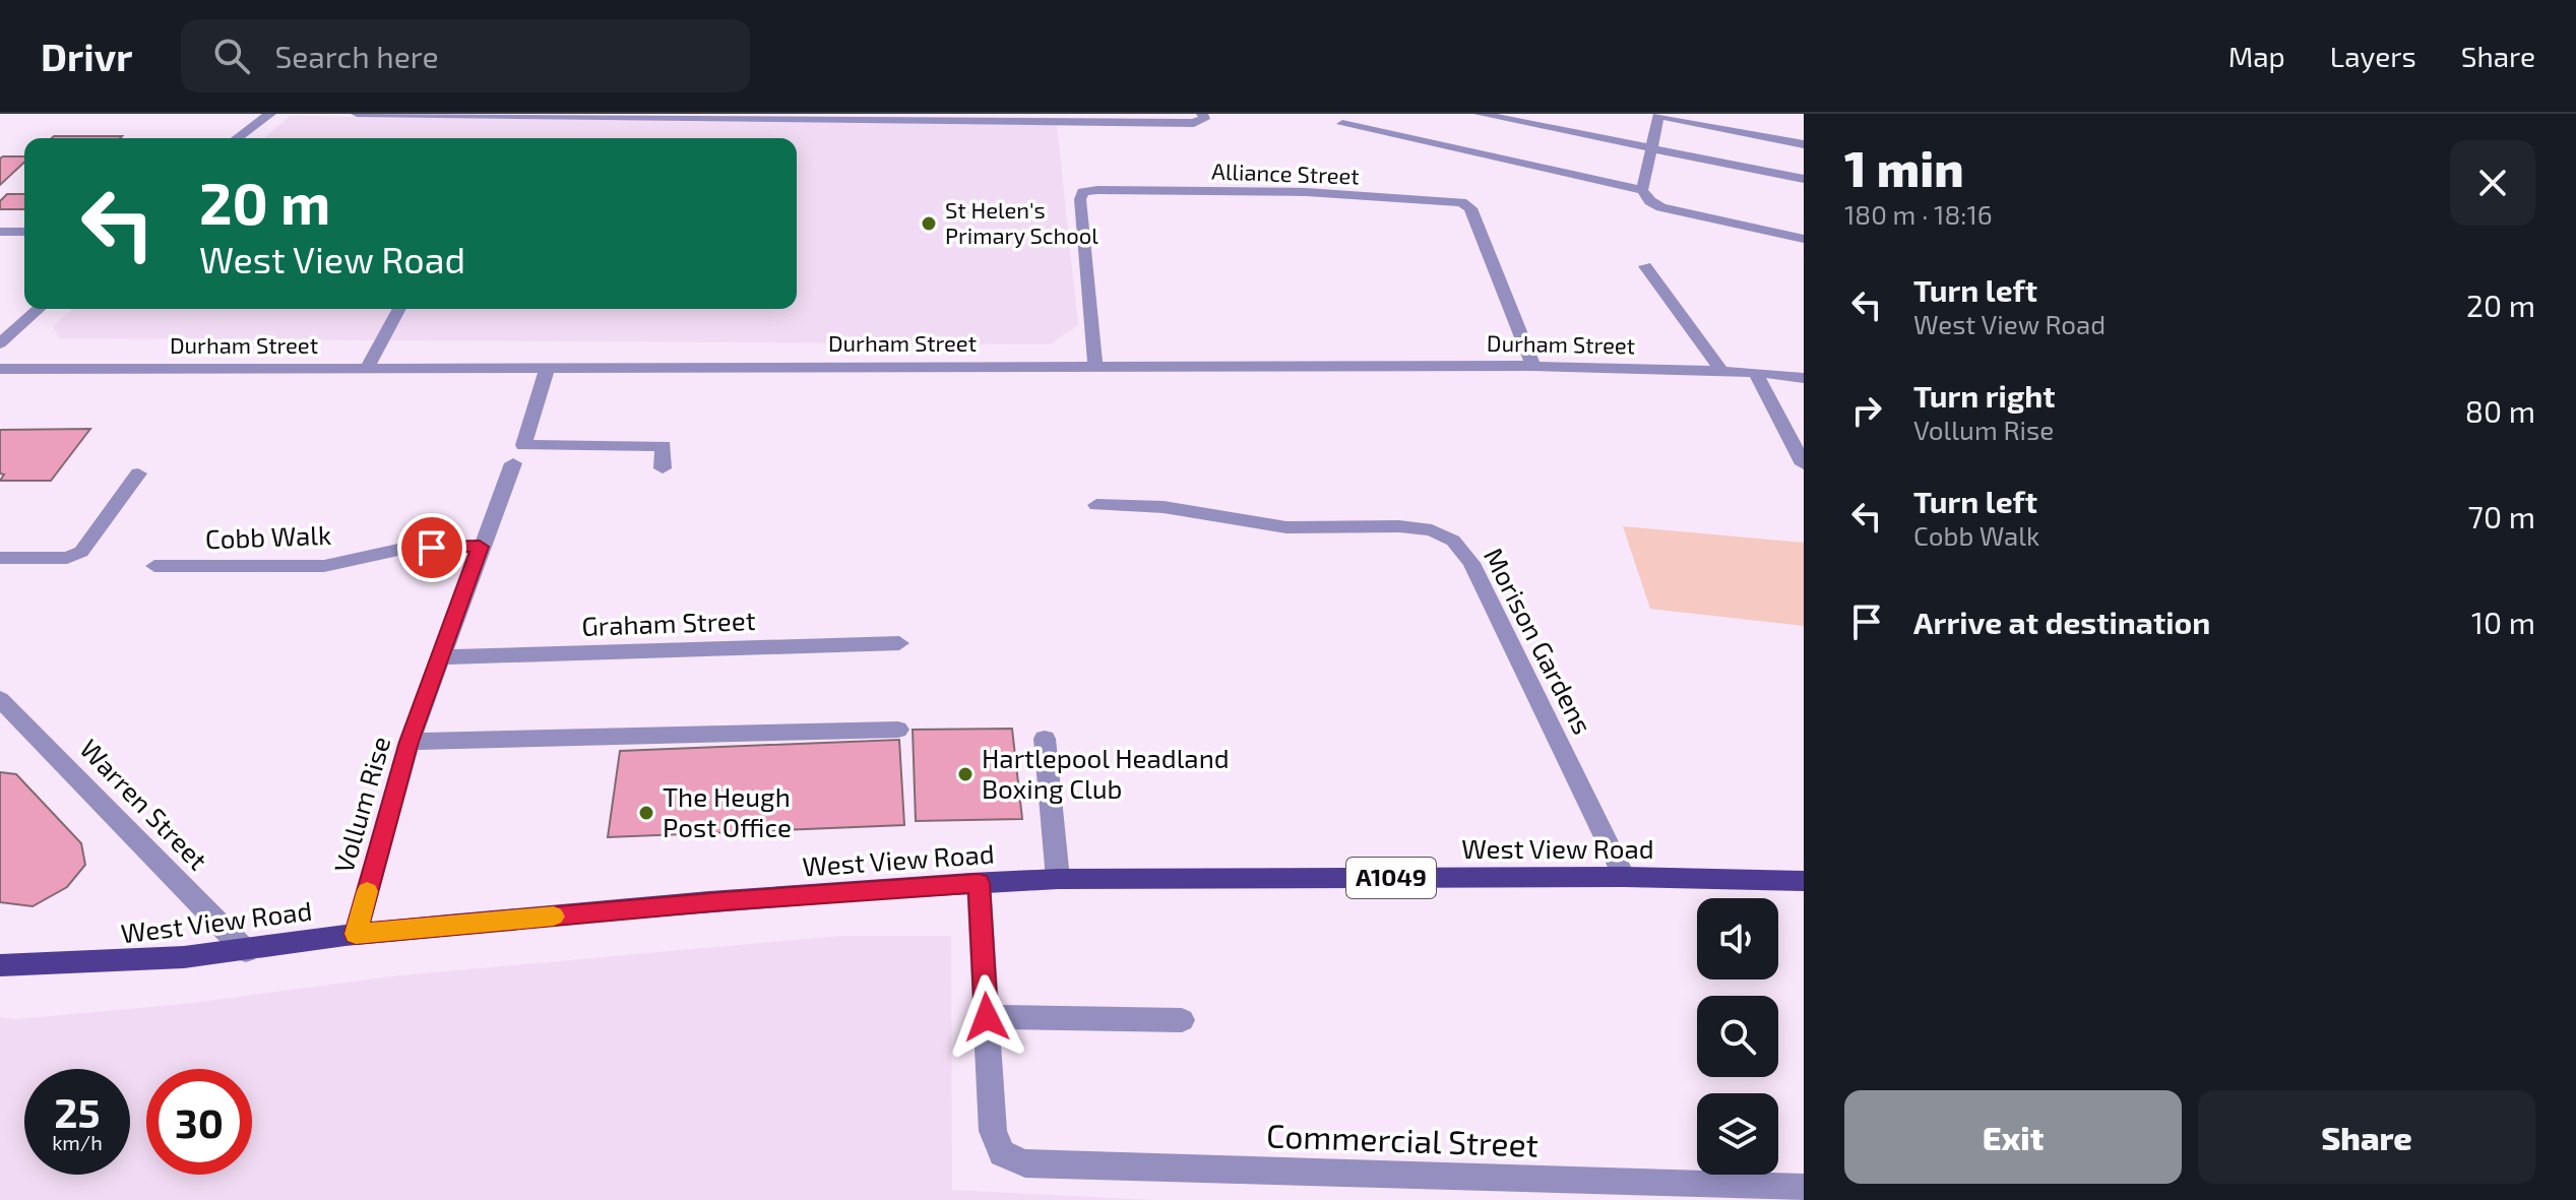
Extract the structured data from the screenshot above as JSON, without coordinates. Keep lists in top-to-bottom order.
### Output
{
  "streets": {
    "main road": ["West View Road", "A1049"],
    "street": [
      "Alliance Street",
      "Durham Street",
      "Cobb Walk",
      "Graham Street",
      "Morison Gardens",
      "Warren Street",
      "Vollum Rise",
      "Commercial Street"
    ]
  },
  "crossings": [
    ["Alliance Street", "Durham Street"],
    ["Cobb Walk", "Vollum Rise"],
    ["Graham Street", "Vollum Rise"],
    ["Morison Gardens", "West View Road"],
    ["Warren Street", "West View Road"],
    ["Vollum Rise", "West View Road"]
  ],
  "places": ["St Helen's Primary School", "Hartlepool Headland Boxing Club", "The Heugh Post Office"],
  "page": {
    "header": "Drivr",
    "search": "Search here",
    "nav": ["Map", "Layers", "Share"],
    "heading": ["1 min", "180 m · 18:16"],
    "turn": ["20 m", "West View Road"],
    "list": [
      {
        "name": "Turn left",
        "note": "West View Road",
        "value": "20 m"
      },
      {
        "name": "Turn right",
        "note": "Vollum Rise",
        "value": "80 m"
      },
      {
        "name": "Turn left",
        "note": "Cobb Walk",
        "value": "70 m"
      },
      {
        "name": "Arrive at destination",
        "value": "10 m"
      }
    ],
    "speed": "25 km/h",
    "limit": "30",
    "buttons": ["Exit", "Share"]
  }
}
